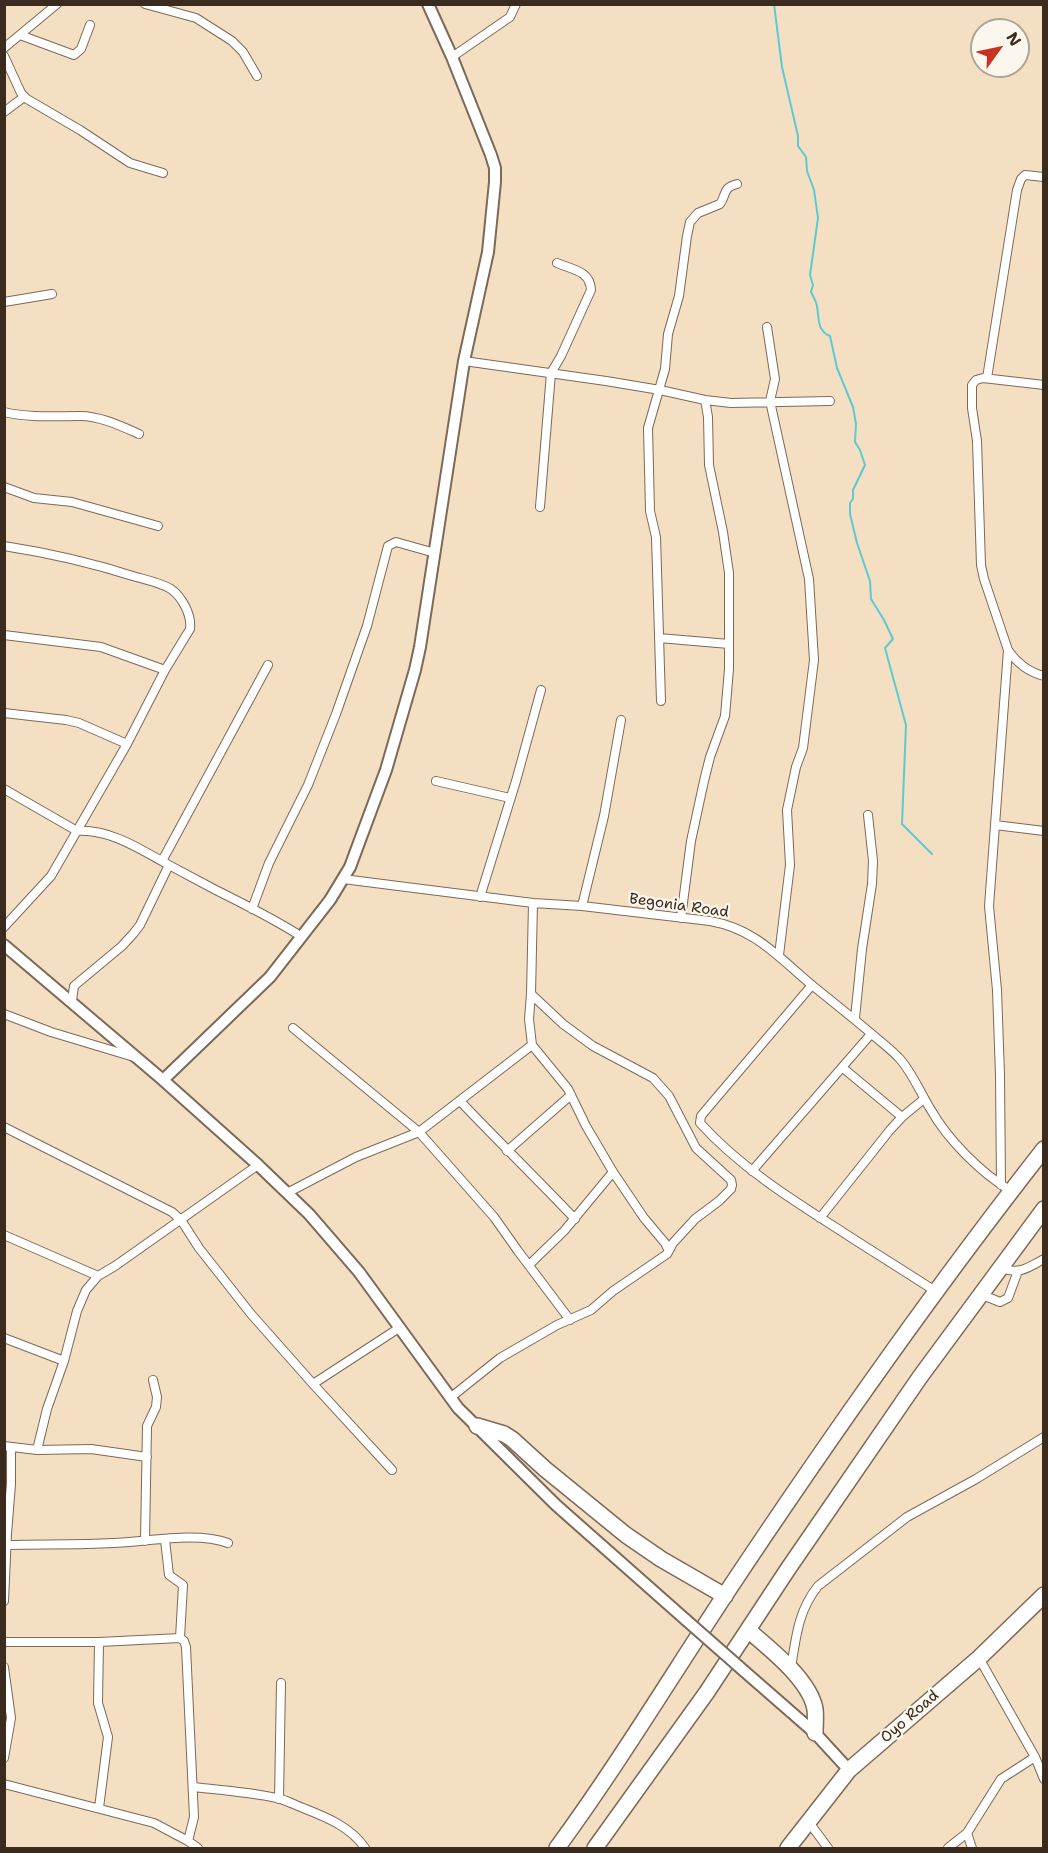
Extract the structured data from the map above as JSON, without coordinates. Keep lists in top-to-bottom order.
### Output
{
  "streets": {
    "highway": ["Oyo Road"],
    "street": ["Begonia Road"]
  },
  "north": "top right"
}
